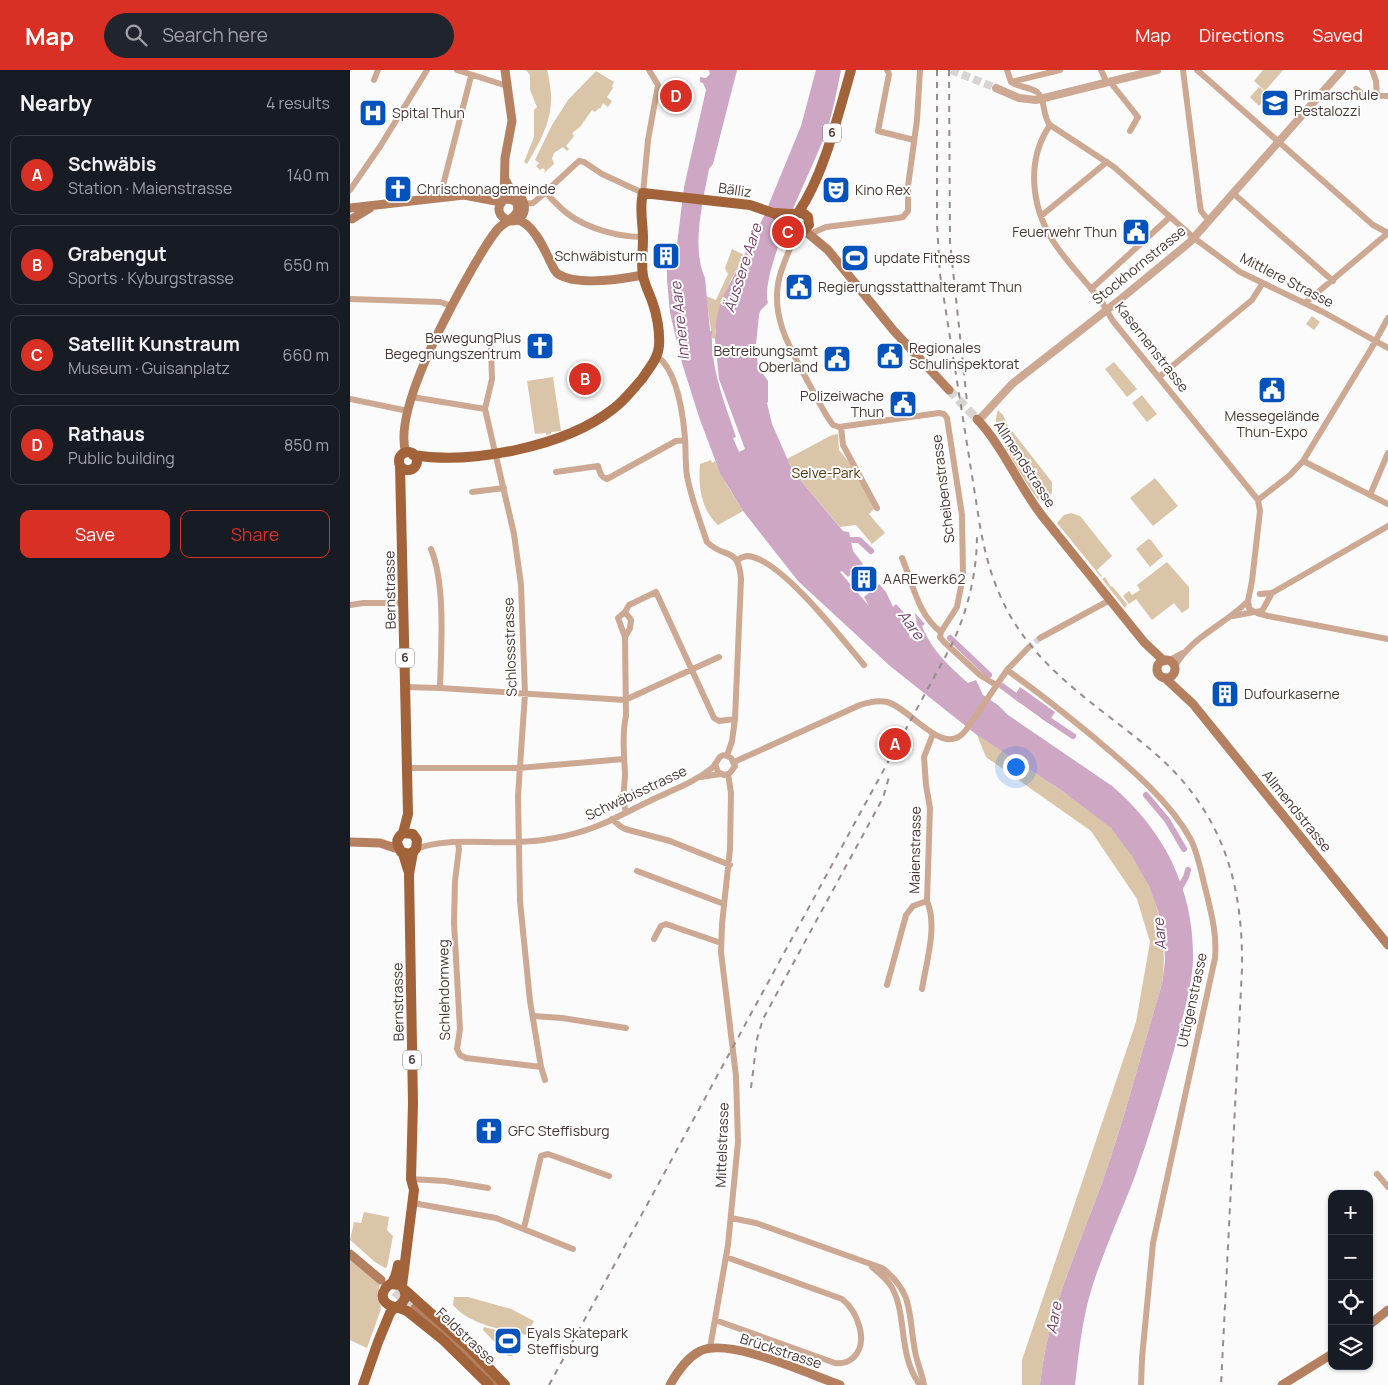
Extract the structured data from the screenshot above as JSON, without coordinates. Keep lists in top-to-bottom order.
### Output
{
  "streets": {
    "main road": [
      "6",
      "Bälliz",
      "Allmendstrasse",
      "Bernstrasse",
      "Feldstrasse",
      "Brückstrasse"
    ],
    "street": [
      "Stockhornstrasse",
      "Mittlere Strasse",
      "Kasernenstrasse",
      "Scheibenstrasse",
      "Schlossstrasse",
      "Schwäbisstrasse",
      "Maienstrasse",
      "Schlehdornweg",
      "Uttigenstrasse",
      "Mittelstrasse"
    ]
  },
  "crossings": [
    ["6", "Bälliz"],
    ["6", "Bernstrasse"],
    ["Stockhornstrasse", "Mittlere Strasse"],
    ["Stockhornstrasse", "Kasernenstrasse"],
    ["Stockhornstrasse", "Allmendstrasse"],
    ["Mittlere Strasse", "Kasernenstrasse"],
    ["Bernstrasse", "Schwäbisstrasse"],
    ["Schlossstrasse", "Schwäbisstrasse"],
    ["Schlossstrasse", "Schlehdornweg"],
    ["Schwäbisstrasse", "Schlehdornweg"],
    ["Schwäbisstrasse", "Mittelstrasse"],
    ["Mittelstrasse", "Brückstrasse"]
  ],
  "water": ["Äussere Aare", "Innere Aare", "Aare"],
  "parks": ["Selve-Park"],
  "places": {
    "school or university": ["Primarschule Pestalozzi"],
    "hospital": ["Spital Thun"],
    "church": ["Chrischonagemeinde", "BewegungPlus Begegnungszentrum", "GFC Steffisburg"],
    "theatre": ["Kino Rex"],
    "public building": [
      "Feuerwehr Thun",
      "Regierungsstatthalteramt Thun",
      "Regionales Schulinspektorat",
      "Betreibungsamt Oberland",
      "Messegelände Thun-Expo",
      "Polizeiwache Thun"
    ],
    "building": ["Schwäbisturm", "AAREwerk62", "Dufourkaserne"],
    "sports": ["update Fitness", "Eyals Skatepark Steffisburg"]
  },
  "page": {
    "header": "Map",
    "search": "Search here",
    "nav": ["Map", "Directions", "Saved"],
    "heading": ["Nearby", "4 results"],
    "pins": [
      "D",
      "C",
      "B",
      "A"
    ],
    "list": [
      {
        "mark": "A",
        "name": "Schwäbis",
        "note": "Station · Maienstrasse",
        "value": "140 m"
      },
      {
        "mark": "B",
        "name": "Grabengut",
        "note": "Sports · Kyburgstrasse",
        "value": "650 m"
      },
      {
        "mark": "C",
        "name": "Satellit Kunstraum",
        "note": "Museum · Guisanplatz",
        "value": "660 m"
      },
      {
        "mark": "D",
        "name": "Rathaus",
        "note": "Public building",
        "value": "850 m"
      }
    ],
    "buttons": ["Save", "Share"],
    "map_buttons": ["+", "−"]
  }
}
